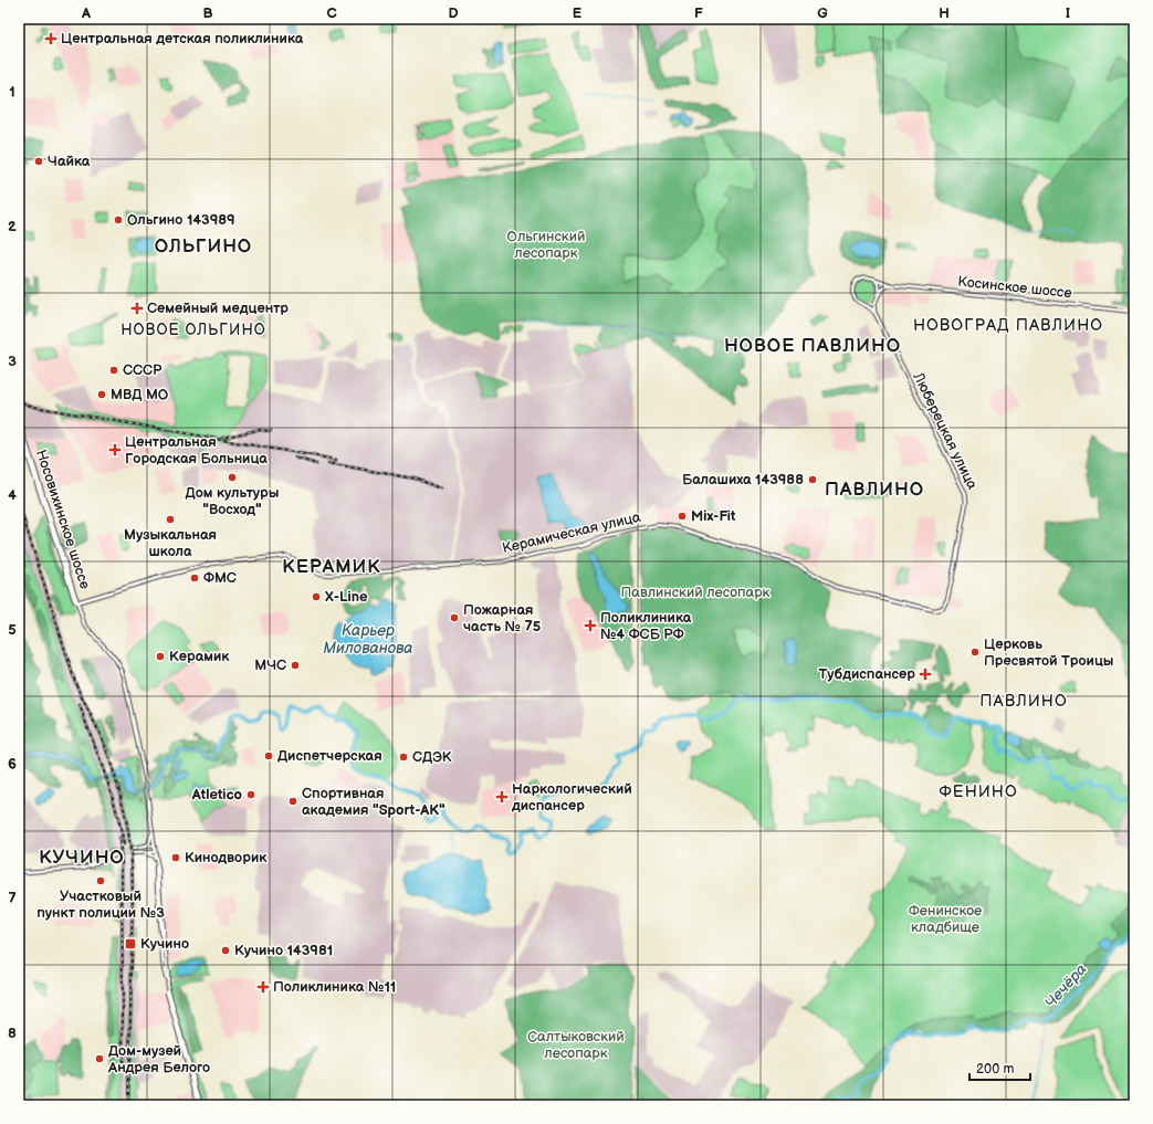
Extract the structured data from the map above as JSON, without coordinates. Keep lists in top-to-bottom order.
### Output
{
  "streets": {
    "main road": [
      "Косинское шоссе",
      "Люберецкая улица",
      "Носовихинское шоссе",
      "Керамическая улица"
    ]
  },
  "crossings": [
    ["Люберецкая улица", "Керамическая улица"],
    ["Носовихинское шоссе", "Керамическая улица"]
  ],
  "districts": [
    "ОЛЬГИНО",
    "НОВОГРАД ПАВЛИНО",
    "НОВОЕ ОЛЬГИНО",
    "НОВОЕ ПАВЛИНО",
    "ПАВЛИНО",
    "КЕРАМИК",
    "ПАВЛИНО",
    "ФЕНИНО",
    "КУЧИНО"
  ],
  "water": ["Карьер Милованова", "Чечёра"],
  "parks": [
    "Ольгинский лесопарк",
    "Павлинский лесопарк",
    "Фенинское кладбище",
    "Салтыковский лесопарк"
  ],
  "places": {
    "health": [
      "Центральная детская поликлиника",
      "Семейный медцентр",
      "Центральная Городская Больница",
      "Поликлиника №4 ФСБ РФ",
      "Тубдиспансер",
      "Наркологический диспансер",
      "Поликлиника №11"
    ],
    "other": [
      "Чайка",
      "Ольгино 143989",
      "СССР",
      "МВД МО",
      "Дом культуры \"Восход\"",
      "Балашиха 143988",
      "Mix-Fit",
      "Музыкальная школа",
      "ФМС",
      "X-Line",
      "Пожарная часть № 75",
      "Церковь Пресвятой Троицы",
      "Керамик",
      "МЧС",
      "Диспетчерская",
      "СДЭК",
      "Atletico",
      "Спортивная академия \"Sport-AK\"",
      "Кинодворик",
      "Участковый пункт полиции №3",
      "Кучино 143981",
      "Дом-музей Андрея Белого"
    ],
    "transit": ["Кучино"]
  },
  "scale_bar": "200 m",
  "grid": {
    "columns": [
      "A",
      "B",
      "C",
      "D",
      "E",
      "F",
      "G",
      "H",
      "I"
    ],
    "rows": [
      "1",
      "2",
      "3",
      "4",
      "5",
      "6",
      "7",
      "8"
    ]
  }
}
